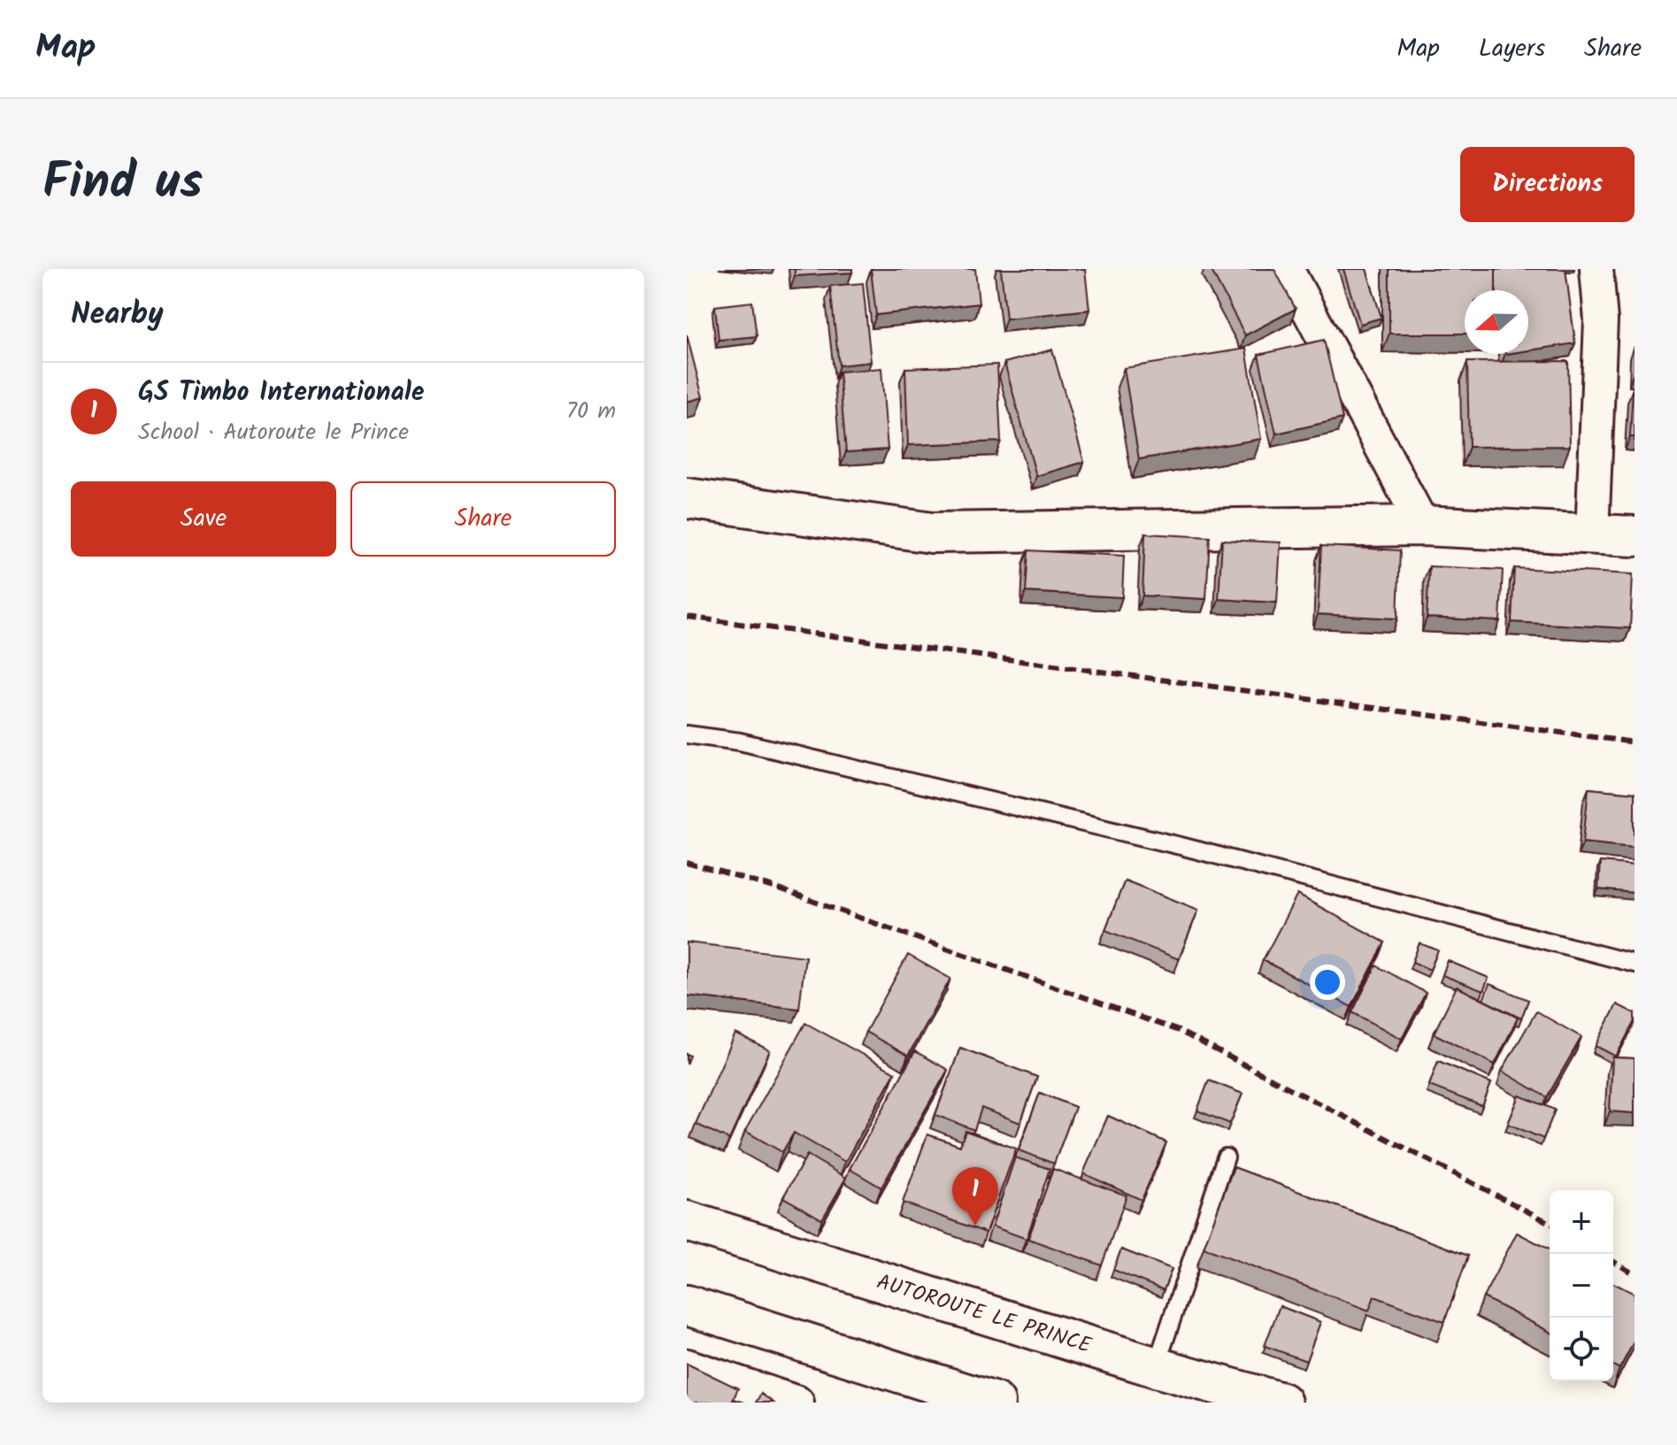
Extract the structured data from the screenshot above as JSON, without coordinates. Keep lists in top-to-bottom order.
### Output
{
  "streets": {
    "street": ["AUTOROUTE LE PRINCE"]
  },
  "north": "left",
  "page": {
    "header": "Map",
    "nav": ["Map", "Layers", "Share"],
    "title": "Find us",
    "buttons": [
      "Directions",
      ["Save", "Share"]
    ],
    "heading": "Nearby",
    "list": [
      {
        "mark": "1",
        "name": "GS Timbo Internationale",
        "note": "School · Autoroute le Prince",
        "value": "70 m"
      }
    ],
    "pins": "1",
    "map_buttons": ["+", "−"]
  }
}
